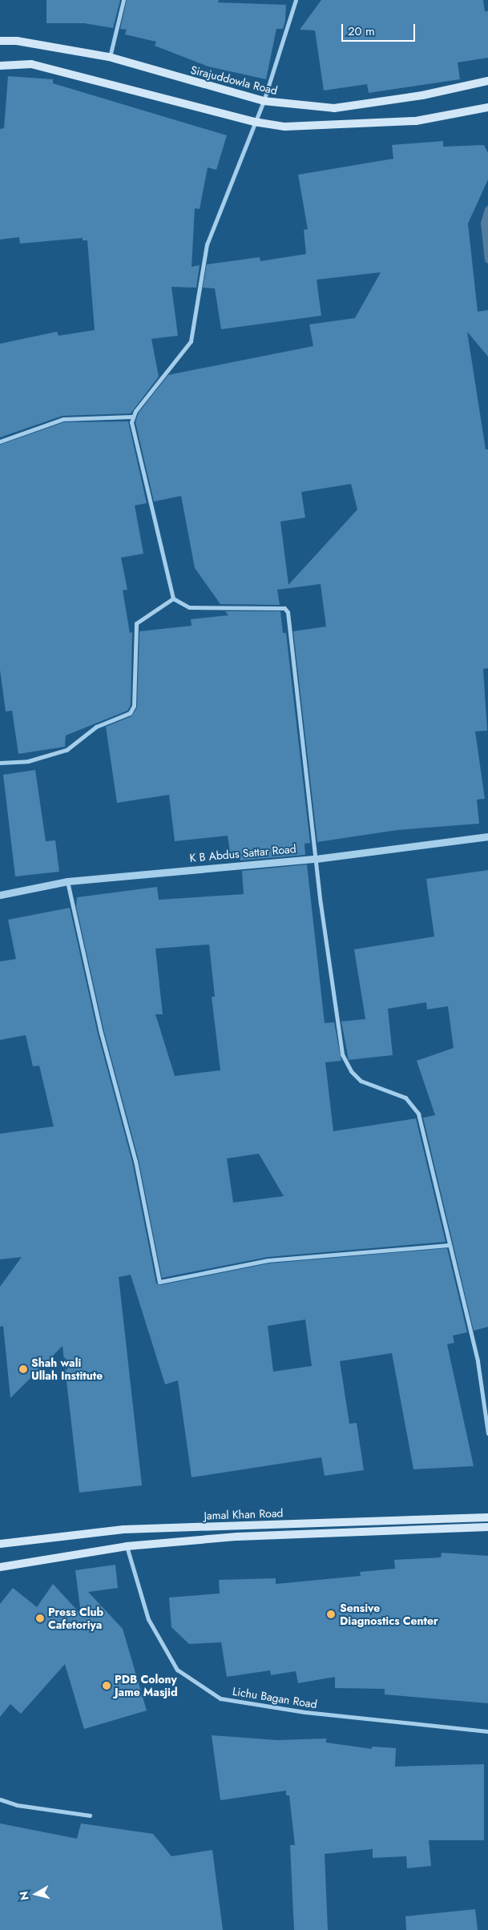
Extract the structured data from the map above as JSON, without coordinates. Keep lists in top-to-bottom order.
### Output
{
  "streets": {
    "main road": ["Sirajuddowla Road", "Jamal Khan Road"],
    "street": ["K B Abdus Sattar Road", "Lichu Bagan Road"]
  },
  "places": [
    "Shah wali Ullah Institute",
    "Sensive Diagnostics Center",
    "Press Club Cafetoriya",
    "PDB Colony Jame Masjid"
  ],
  "scale_bar": "20 m",
  "north": "left"
}
